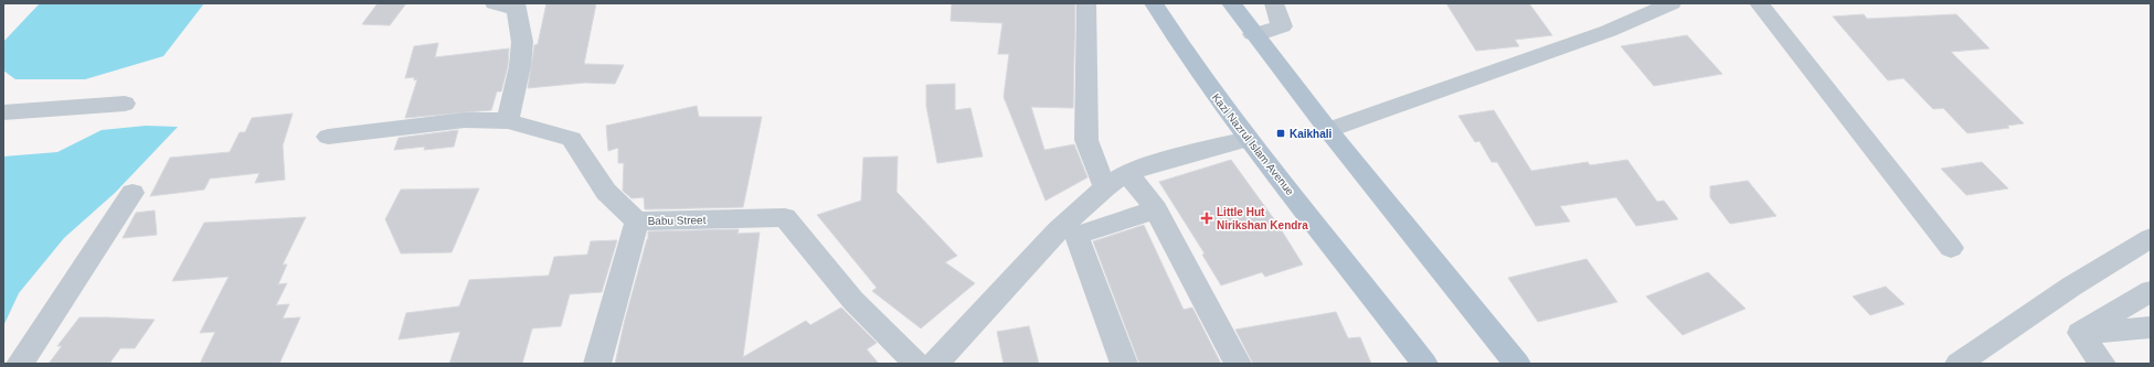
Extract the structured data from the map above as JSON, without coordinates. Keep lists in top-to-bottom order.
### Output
{
  "streets": {
    "main road": ["Kazi Nazrul Islam Avenue"],
    "street": ["Babu Street"]
  },
  "places": {
    "transit": ["Kaikhali"],
    "health": ["Little Hut Nirikshan Kendra"]
  }
}
